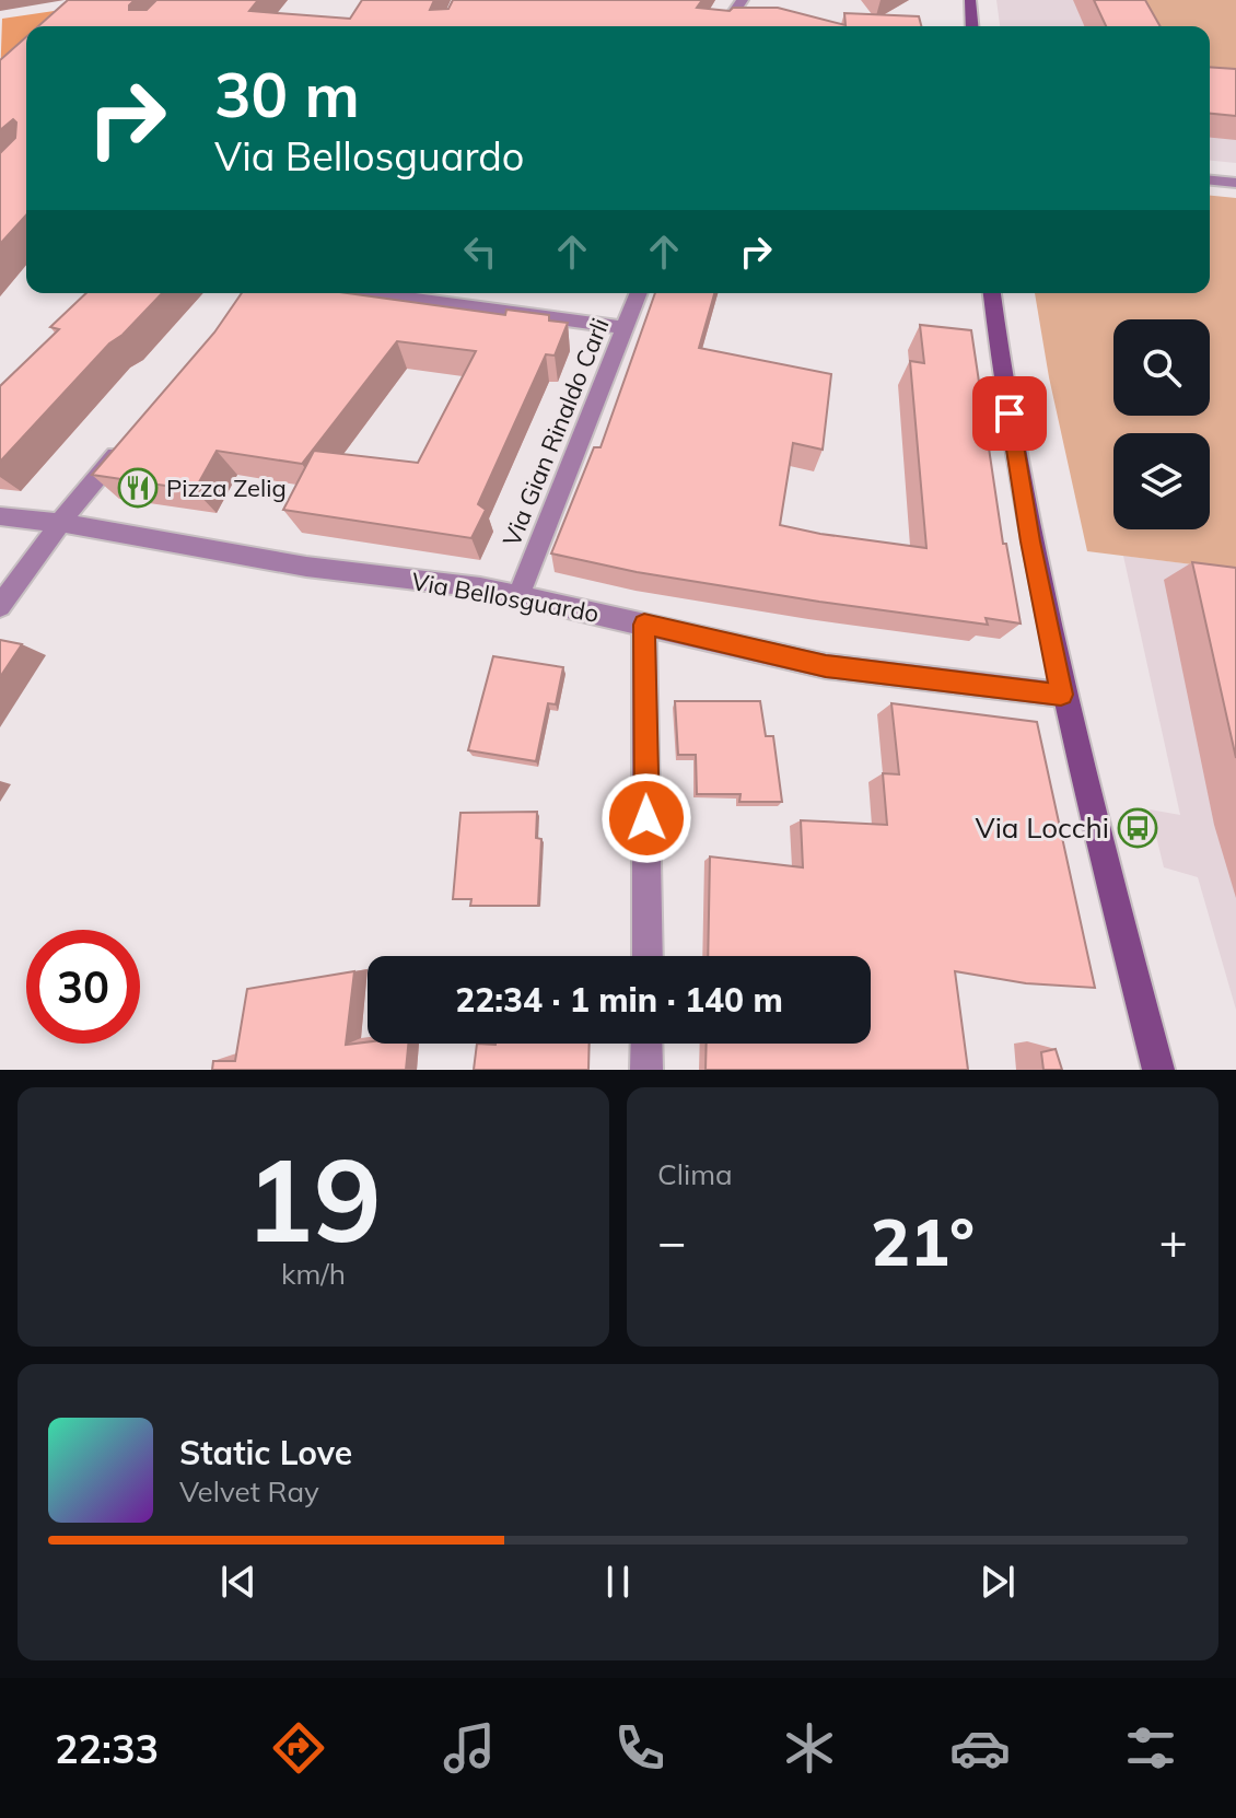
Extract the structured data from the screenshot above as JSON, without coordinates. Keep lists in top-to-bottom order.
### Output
{
  "streets": {
    "street": ["Via Gian Rinaldo Carli", "Via Bellosguardo"]
  },
  "crossings": [
    ["Via Gian Rinaldo Carli", "Via Bellosguardo"]
  ],
  "places": {
    "restaurant": ["Pizza Zelig"],
    "bus stop": ["Via Locchi"]
  },
  "page": {
    "turn": ["30 m", "Via Bellosguardo"],
    "limit": "30",
    "trip": "22:34 · 1 min · 140 m",
    "tile": [
      ["19", "km/h"],
      "Clima"
    ],
    "heat": ["−", "21°", "+"],
    "song": ["Static Love", "Velvet Ray"],
    "tabs": "22:33"
  }
}
